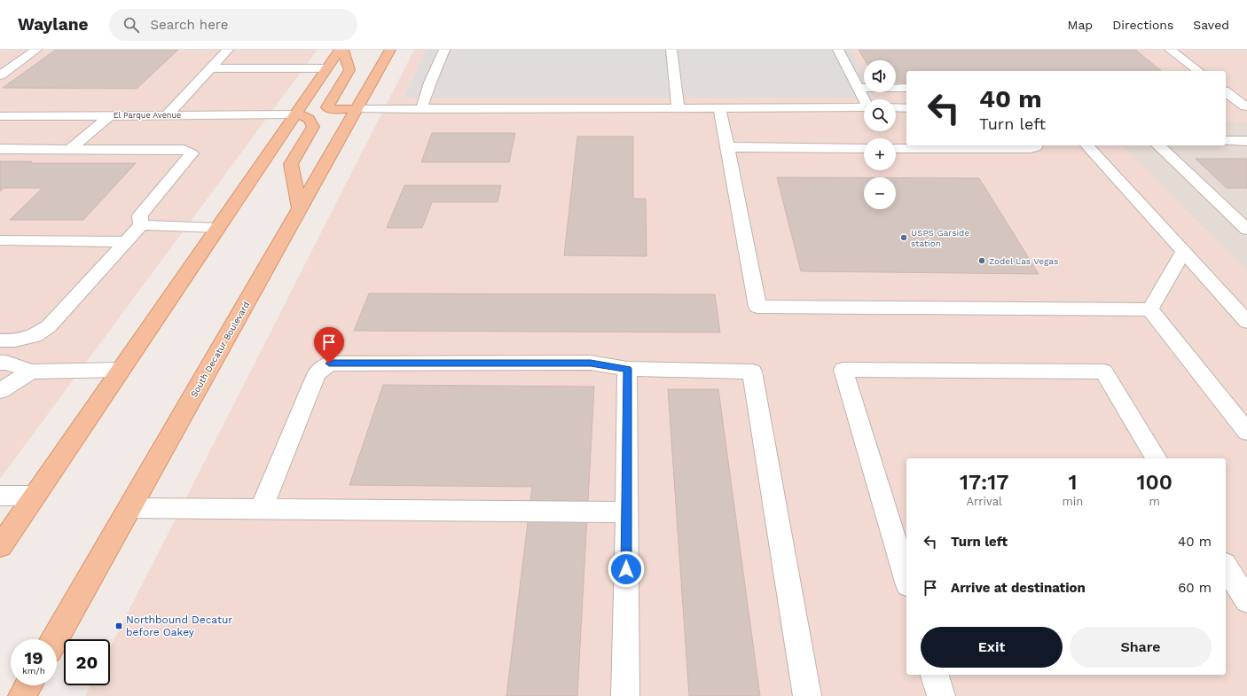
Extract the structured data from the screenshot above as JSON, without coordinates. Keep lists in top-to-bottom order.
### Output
{
  "streets": {
    "main road": ["South Decatur Boulevard"],
    "street": ["El Parque Avenue"]
  },
  "places": {
    "other": ["USPS Garside station", "Zodel Las Vegas"],
    "transit": ["Northbound Decatur before Oakey"]
  },
  "page": {
    "header": "Waylane",
    "search": "Search here",
    "nav": ["Map", "Directions", "Saved"],
    "map_buttons": ["+", "−"],
    "turn": ["40 m", "Turn left"],
    "eta": [
      "17:17",
      "Arrival",
      "1",
      "min",
      "100",
      "m"
    ],
    "list": [
      {
        "name": "Turn left",
        "value": "40 m"
      },
      {
        "name": "Arrive at destination",
        "value": "60 m"
      }
    ],
    "buttons": ["Exit", "Share"],
    "speed": "19 km/h",
    "limit": "20"
  }
}
